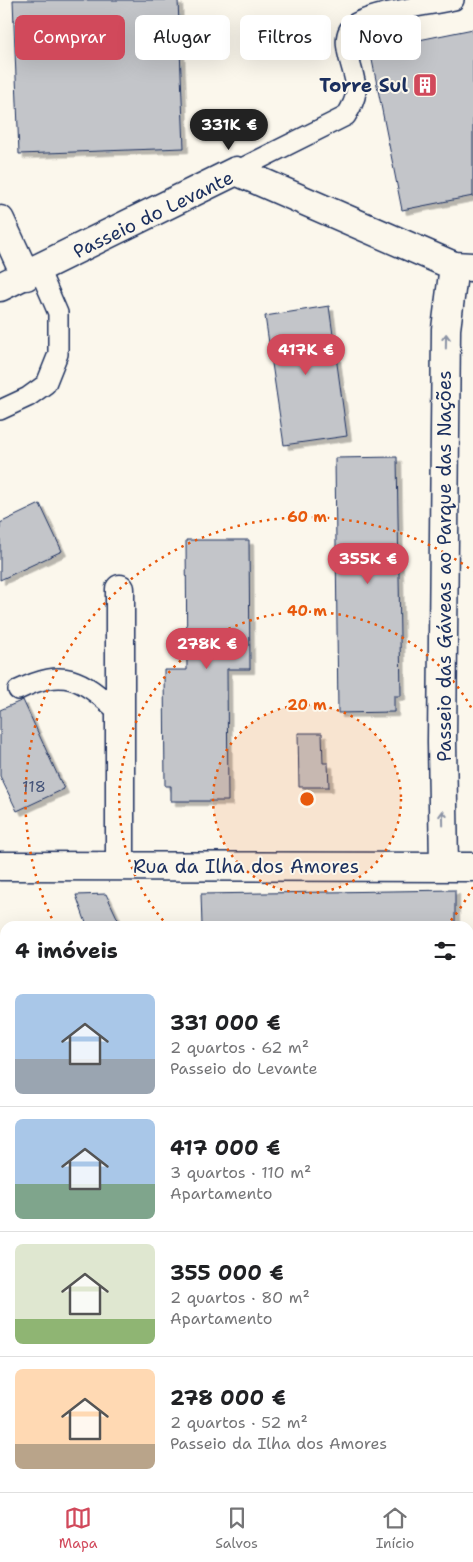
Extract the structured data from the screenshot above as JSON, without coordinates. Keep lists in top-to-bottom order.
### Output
{
  "streets": {
    "street": ["Passeio do Levante", "Passeio das Gáveas ao Parque das Nações", "Rua da Ilha dos Amores"]
  },
  "crossings": [
    ["Passeio do Levante", "Passeio das Gáveas ao Parque das Nações"],
    ["Passeio das Gáveas ao Parque das Nações", "Rua da Ilha dos Amores"]
  ],
  "one_way": ["Passeio das Gáveas ao Parque das Nações"],
  "places": {
    "building": ["Torre Sul"]
  },
  "house_numbers": ["118"],
  "page": {
    "chip": [
      "Comprar",
      "Alugar",
      "Filtros",
      "Novo"
    ],
    "price": [
      "331K €",
      "417K €",
      "355K €",
      "278K €"
    ],
    "heading": "4 imóveis",
    "list": [
      {
        "name": "331 000 €",
        "note": "2 quartos · 62 m² · Passeio do Levante"
      },
      {
        "name": "417 000 €",
        "note": "3 quartos · 110 m² · Apartamento"
      },
      {
        "name": "355 000 €",
        "note": "2 quartos · 80 m² · Apartamento"
      },
      {
        "name": "278 000 €",
        "note": "2 quartos · 52 m² · Passeio da Ilha dos Amores"
      }
    ],
    "tabs": ["Mapa", "Salvos", "Início"]
  },
  "rings": ["60 m", "40 m", "20 m"]
}
